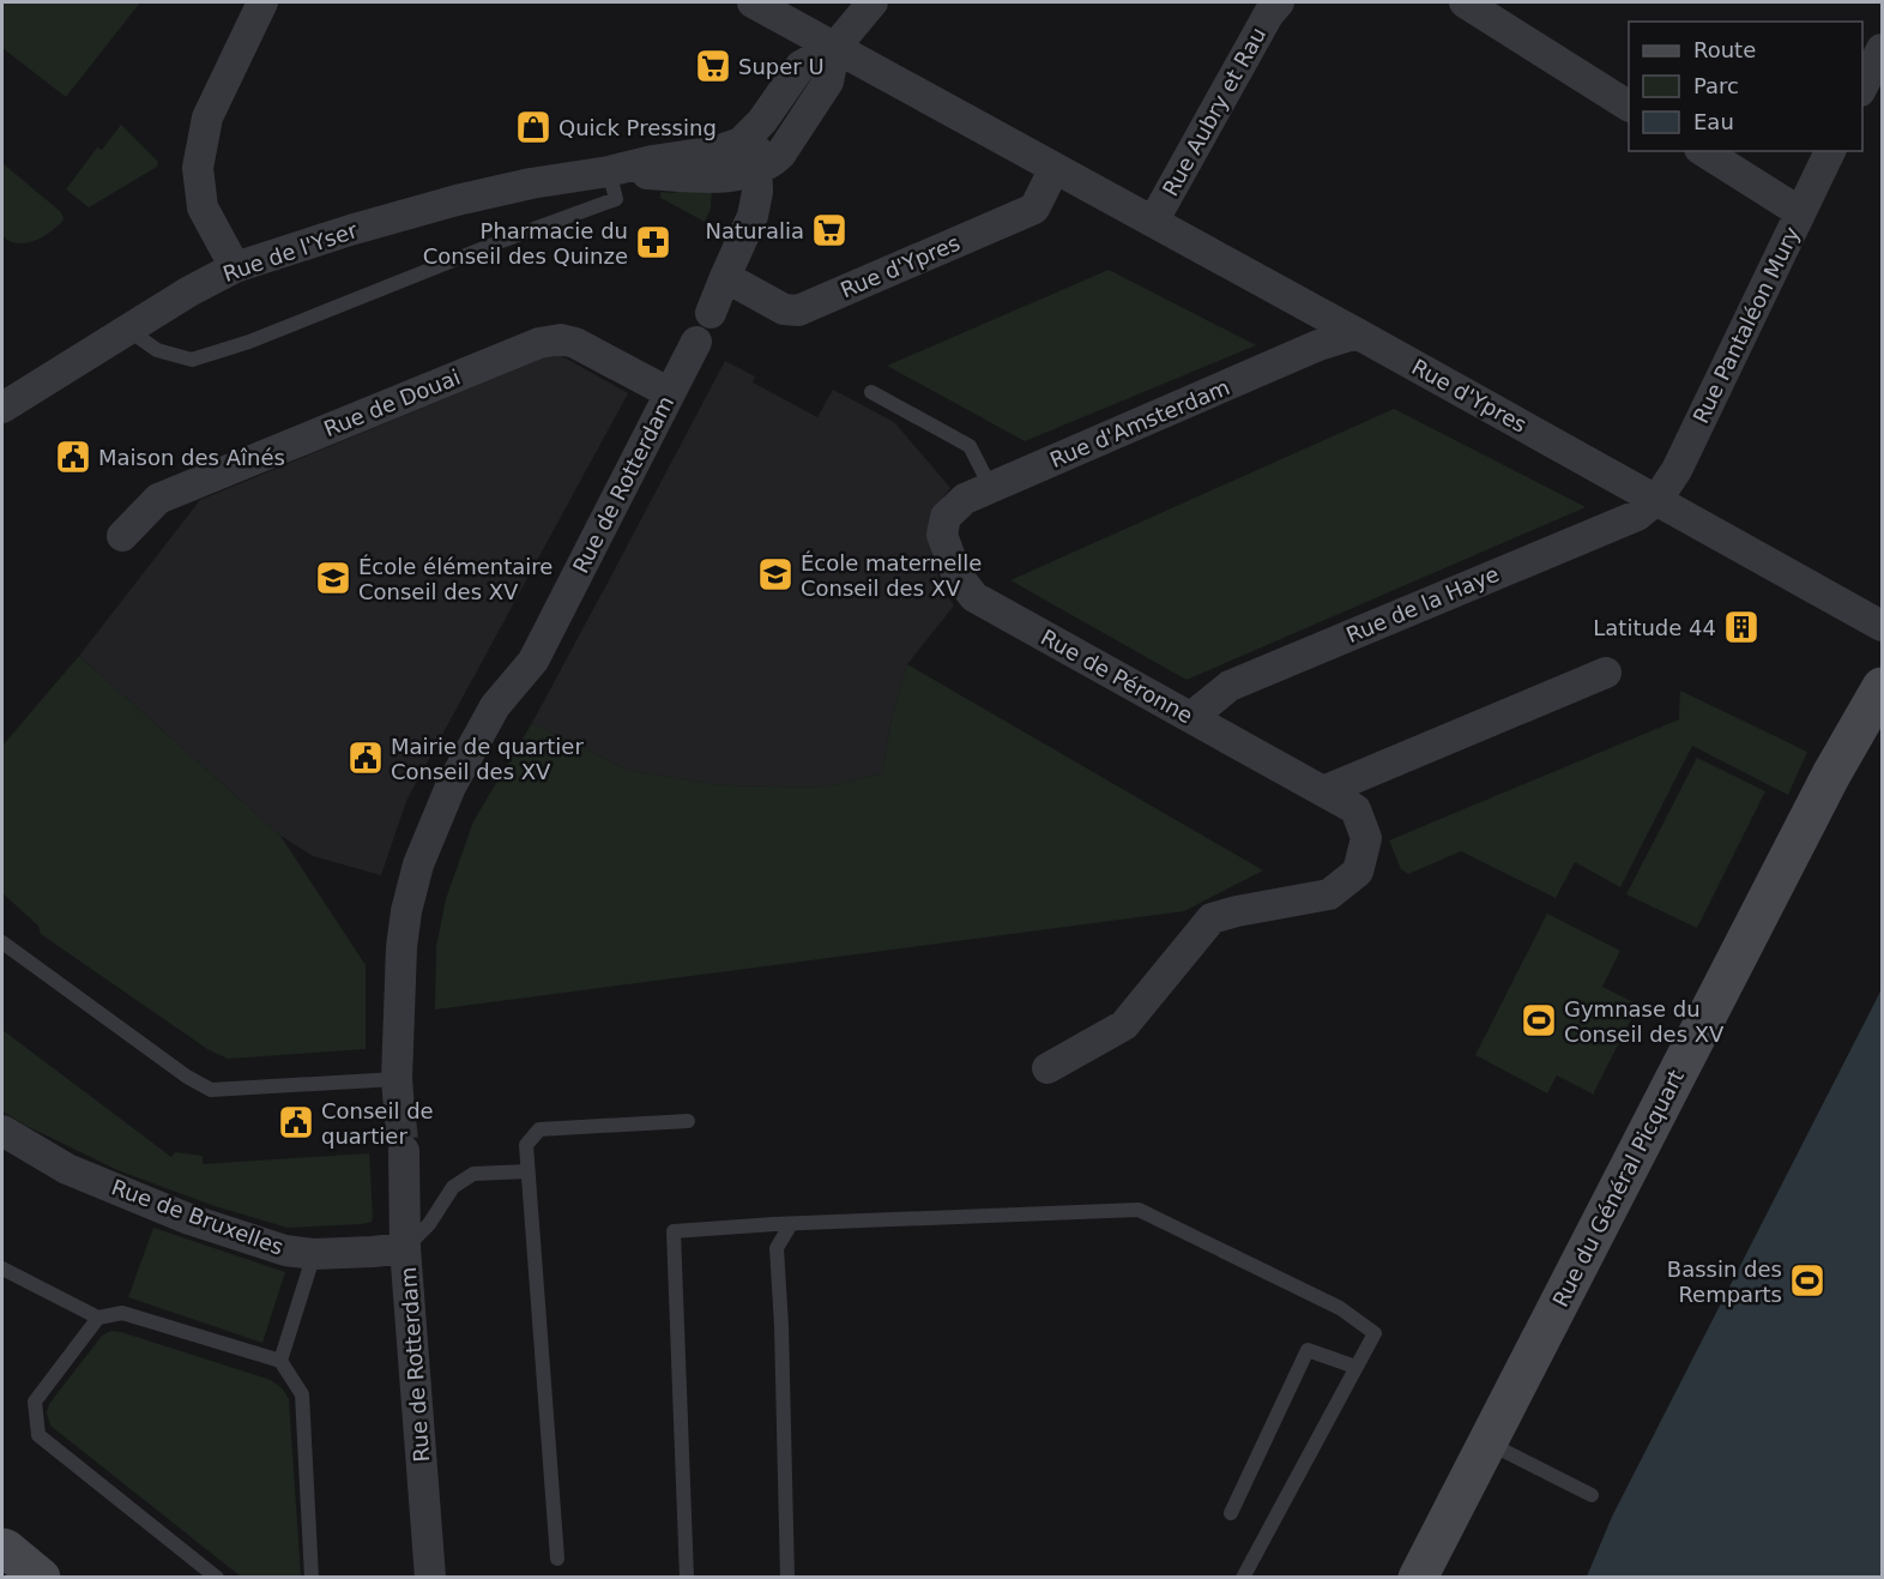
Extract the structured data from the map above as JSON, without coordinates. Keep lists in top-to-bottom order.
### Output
{
  "streets": {
    "main road": ["Rue du Général Picquart"],
    "street": [
      "Rue Aubry et Rau",
      "Rue de l'Yser",
      "Rue d'Ypres",
      "Rue Pantaléon Mury",
      "Rue de Douai",
      "Rue d'Amsterdam",
      "Rue de Rotterdam",
      "Rue de la Haye",
      "Rue de Péronne",
      "Rue de Bruxelles"
    ]
  },
  "crossings": [
    ["Rue Aubry et Rau", "Rue d'Ypres"],
    ["Rue de l'Yser", "Rue d'Ypres"],
    ["Rue d'Ypres", "Rue Pantaléon Mury"],
    ["Rue d'Ypres", "Rue d'Amsterdam"],
    ["Rue d'Ypres", "Rue de la Haye"],
    ["Rue Pantaléon Mury", "Rue de la Haye"],
    ["Rue de Douai", "Rue de Rotterdam"],
    ["Rue d'Amsterdam", "Rue de Péronne"],
    ["Rue de Rotterdam", "Rue de Bruxelles"],
    ["Rue de la Haye", "Rue de Péronne"]
  ],
  "places": {
    "supermarket": ["Super U", "Naturalia"],
    "shop": ["Quick Pressing"],
    "pharmacy": ["Pharmacie du Conseil des Quinze"],
    "public building": ["Maison des Aînés", "Mairie de quartier Conseil des XV", "Conseil de quartier"],
    "school or university": ["École maternelle Conseil des XV", "École élémentaire Conseil des XV"],
    "building": ["Latitude 44"],
    "sports": ["Gymnase du Conseil des XV", "Bassin des Remparts"]
  },
  "legend": ["Route", "Parc", "Eau"]
}
